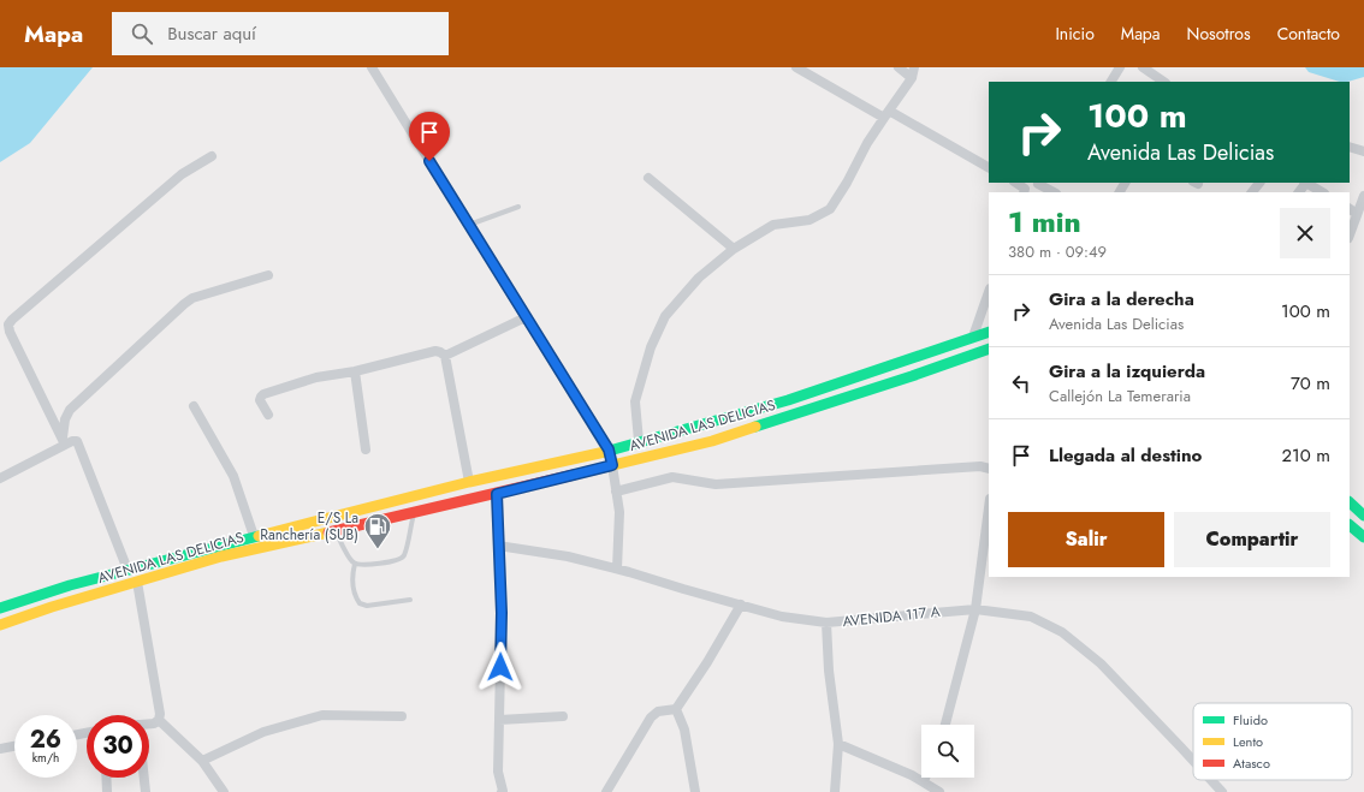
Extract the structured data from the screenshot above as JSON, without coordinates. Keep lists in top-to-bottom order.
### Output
{
  "streets": {
    "main road": ["AVENIDA LAS DELICIAS"],
    "street": ["AVENIDA 117 A"]
  },
  "places": {
    "fuel station": ["E/S La Ranchería (SUB)"]
  },
  "legend": ["Fluido", "Lento", "Atasco"],
  "page": {
    "header": "Mapa",
    "search": "Buscar aquí",
    "nav": [
      "Inicio",
      "Mapa",
      "Nosotros",
      "Contacto"
    ],
    "turn": ["100 m", "Avenida Las Delicias"],
    "heading": ["1 min", "380 m · 09:49"],
    "list": [
      {
        "name": "Gira a la derecha",
        "note": "Avenida Las Delicias",
        "value": "100 m"
      },
      {
        "name": "Gira a la izquierda",
        "note": "Callejón La Temeraria",
        "value": "70 m"
      },
      {
        "name": "Llegada al destino",
        "value": "210 m"
      }
    ],
    "buttons": ["Salir", "Compartir"],
    "speed": "26 km/h",
    "limit": "30"
  }
}
